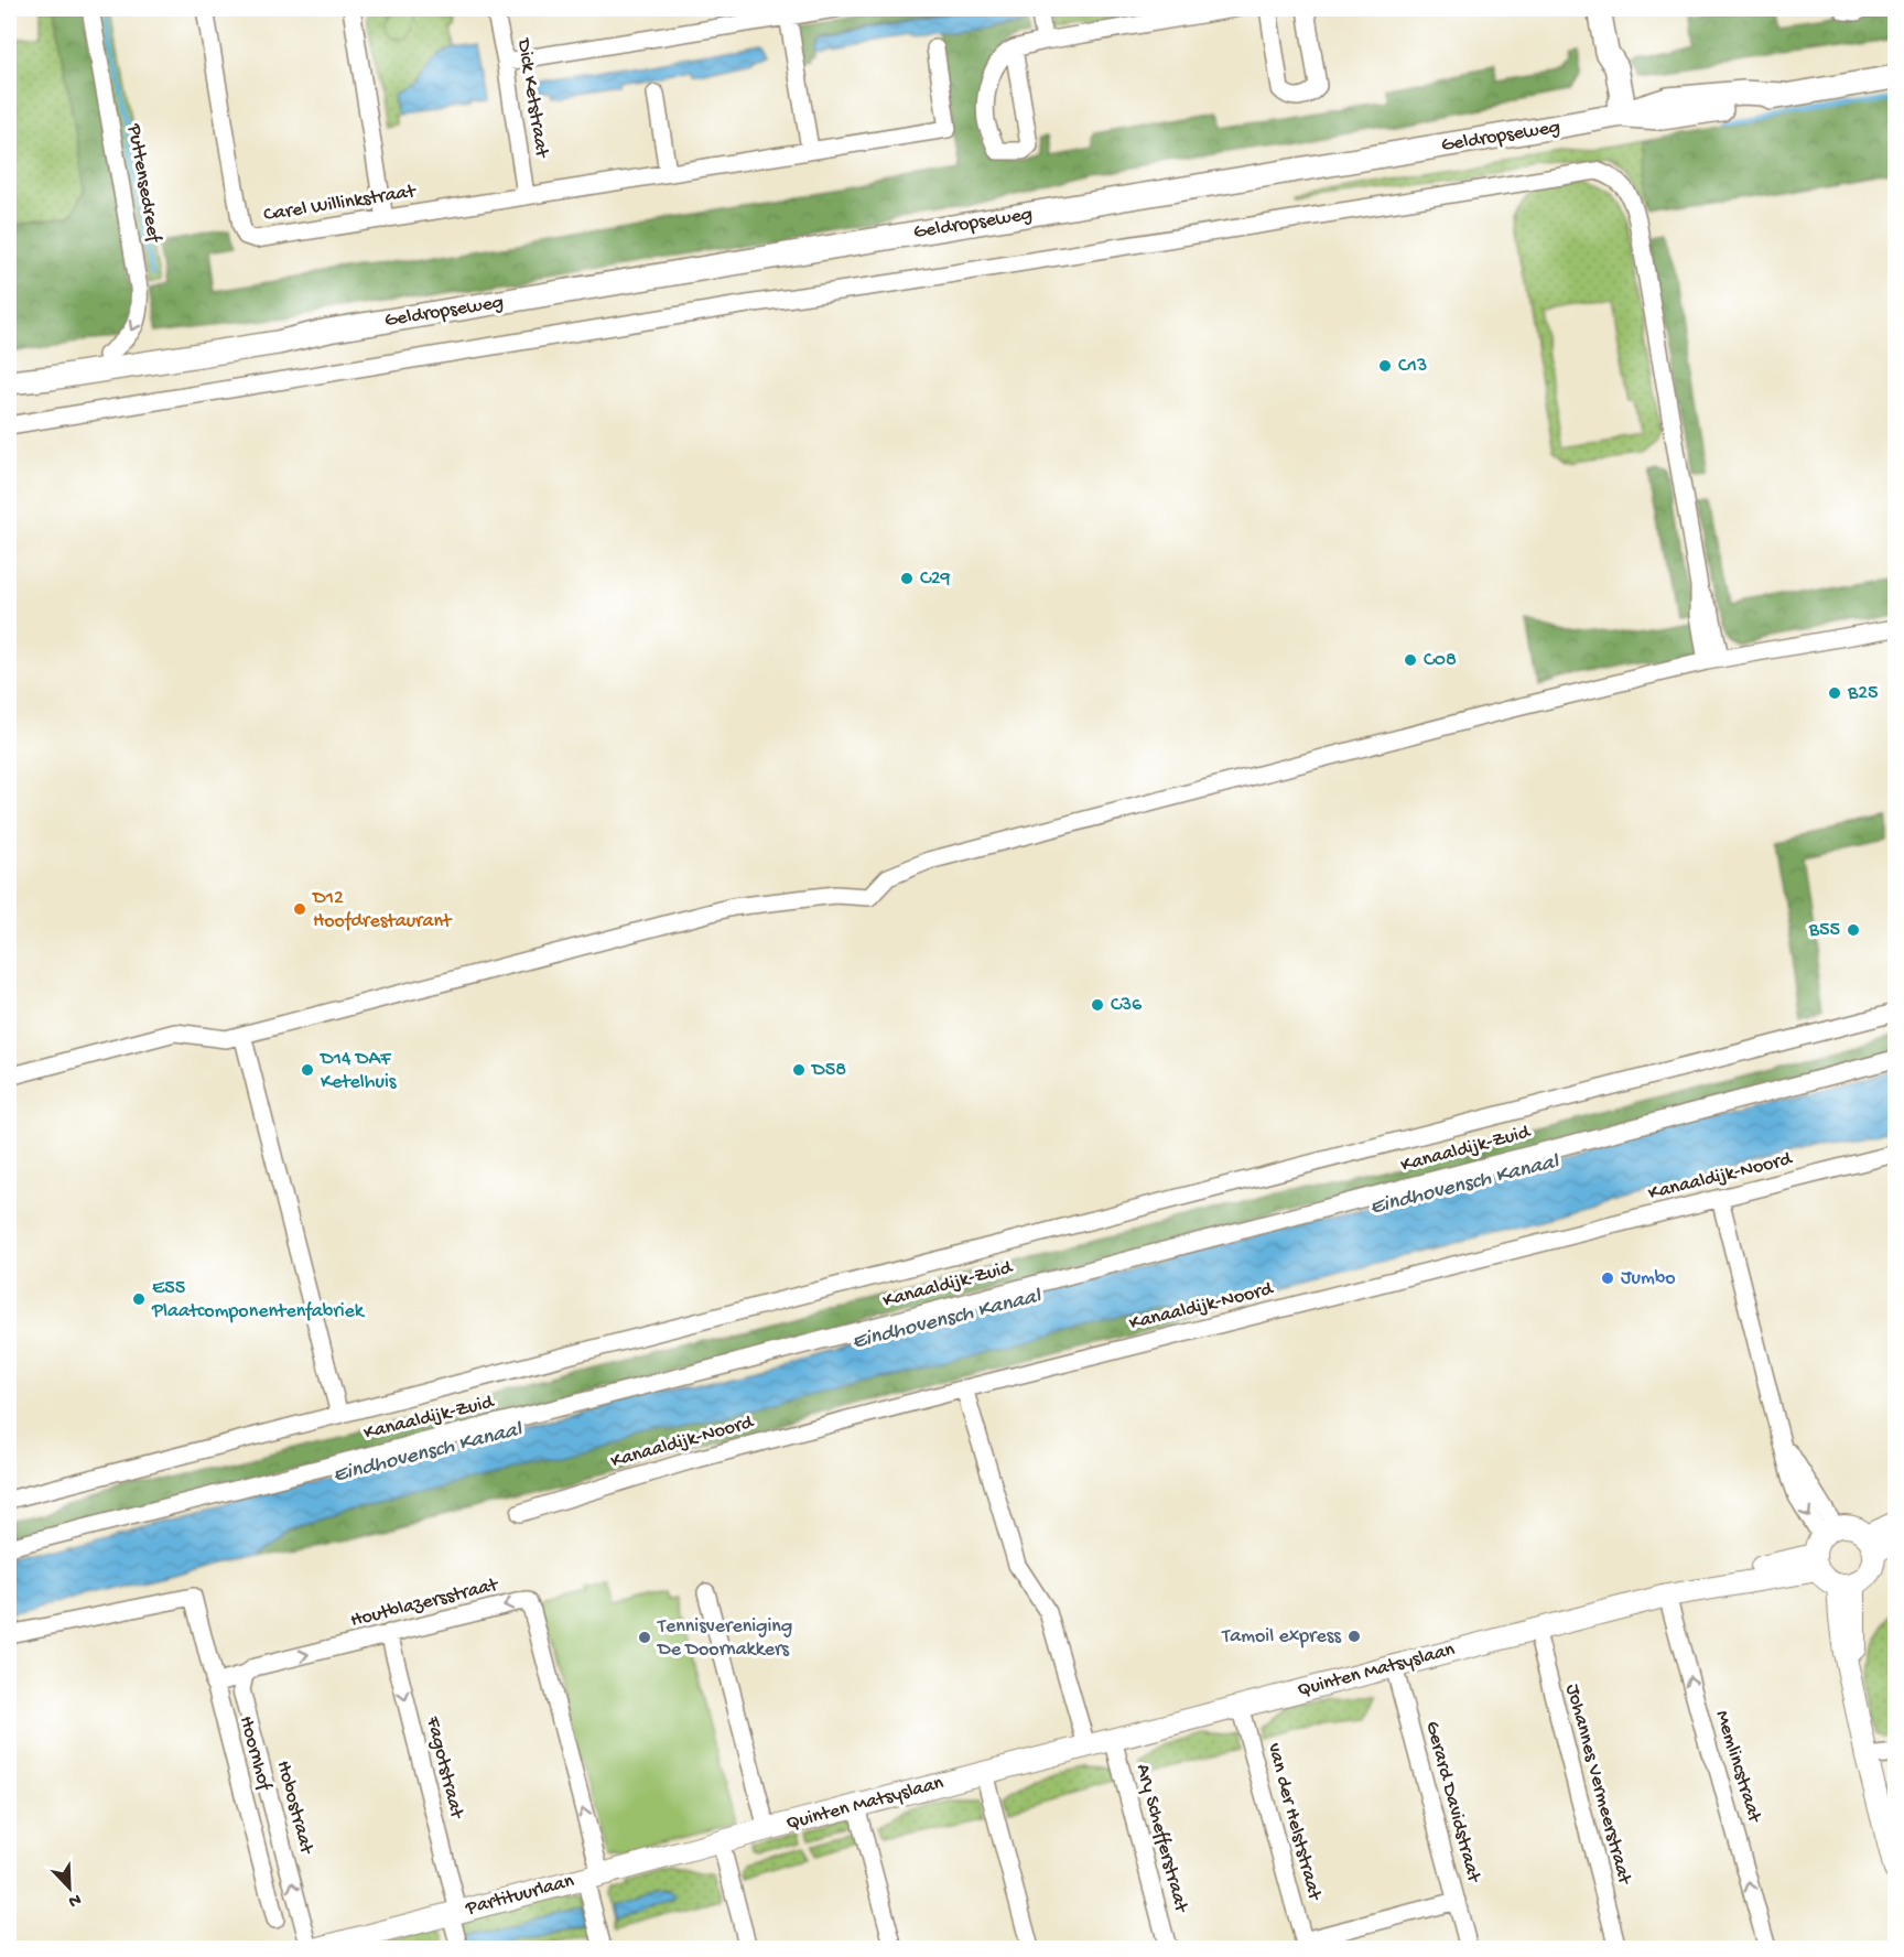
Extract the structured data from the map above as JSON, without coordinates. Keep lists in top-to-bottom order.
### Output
{
  "streets": {
    "main road": ["Geldropseweg"],
    "street": [
      "Dick Ketstraat",
      "Puttensedreef",
      "Carel Willinkstraat",
      "Kanaaldijk-Zuid",
      "Kanaaldijk-Noord",
      "Houtblazersstraat",
      "Quinten Matsyslaan",
      "Hoornhof",
      "Memlincstraat",
      "Fagotstraat",
      "Johannes Vermeerstraat",
      "Gerard Davidstraat",
      "Hobostraat",
      "van der Helststraat",
      "Ary Schefferstraat",
      "Partituurlaan"
    ]
  },
  "crossings": [
    ["Dick Ketstraat", "Carel Willinkstraat"],
    ["Geldropseweg", "Puttensedreef"],
    ["Houtblazersstraat", "Hoornhof"],
    ["Houtblazersstraat", "Fagotstraat"],
    ["Houtblazersstraat", "Hobostraat"],
    ["Houtblazersstraat", "Partituurlaan"],
    ["Quinten Matsyslaan", "Memlincstraat"],
    ["Quinten Matsyslaan", "Johannes Vermeerstraat"],
    ["Quinten Matsyslaan", "Gerard Davidstraat"],
    ["Quinten Matsyslaan", "van der Helststraat"],
    ["Quinten Matsyslaan", "Ary Schefferstraat"],
    ["Quinten Matsyslaan", "Partituurlaan"],
    ["Fagotstraat", "Partituurlaan"]
  ],
  "one_way": ["Puttensedreef", "Fagotstraat", "Hobostraat"],
  "water": ["Eindhovensch Kanaal"],
  "places": [
    "C13",
    "C29",
    "C08",
    "B25",
    "D12 Hoofdrestaurant",
    "B55",
    "C36",
    "D14 DAF Ketelhuis",
    "D58",
    "Jumbo",
    "E55 Plaatcomponentenfabriek",
    "Tamoil express",
    "Tennisvereniging De Doornakkers"
  ],
  "north": "bottom right"
}
